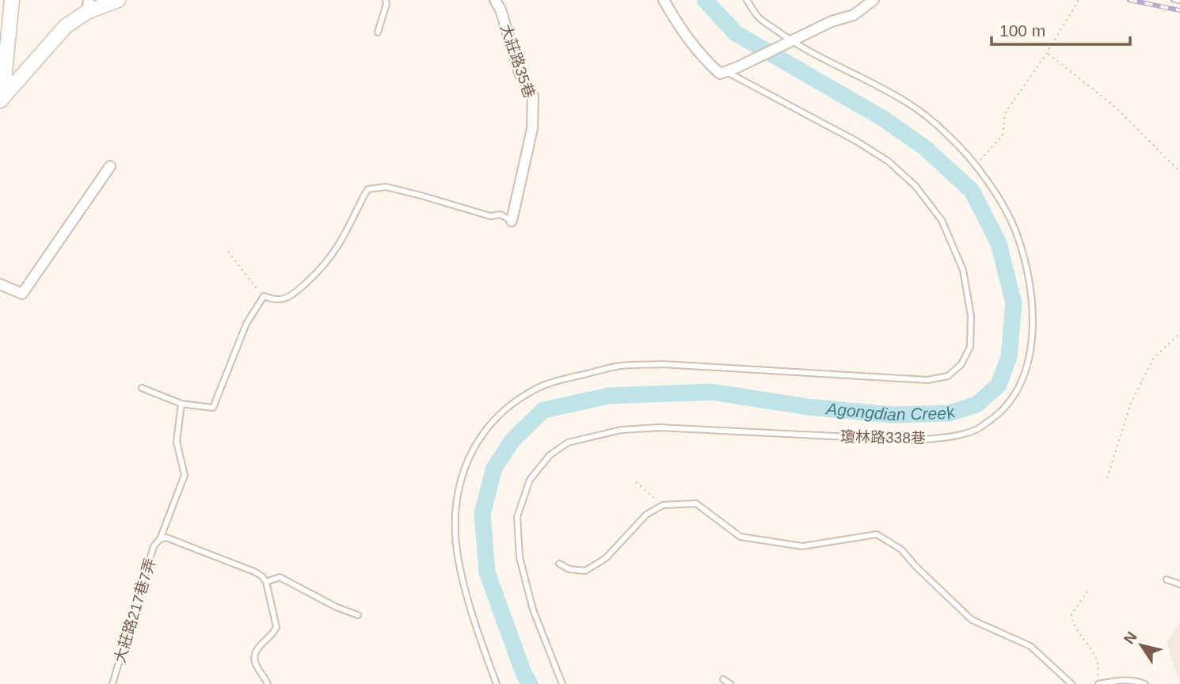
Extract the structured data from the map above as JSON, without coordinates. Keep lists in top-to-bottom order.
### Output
{
  "streets": {
    "street": ["大莊路35巷"],
    "lane": ["瓊林路338巷", "大莊路217巷7弄"]
  },
  "water": ["Agongdian Creek"],
  "scale_bar": "100 m",
  "north": "top left"
}
